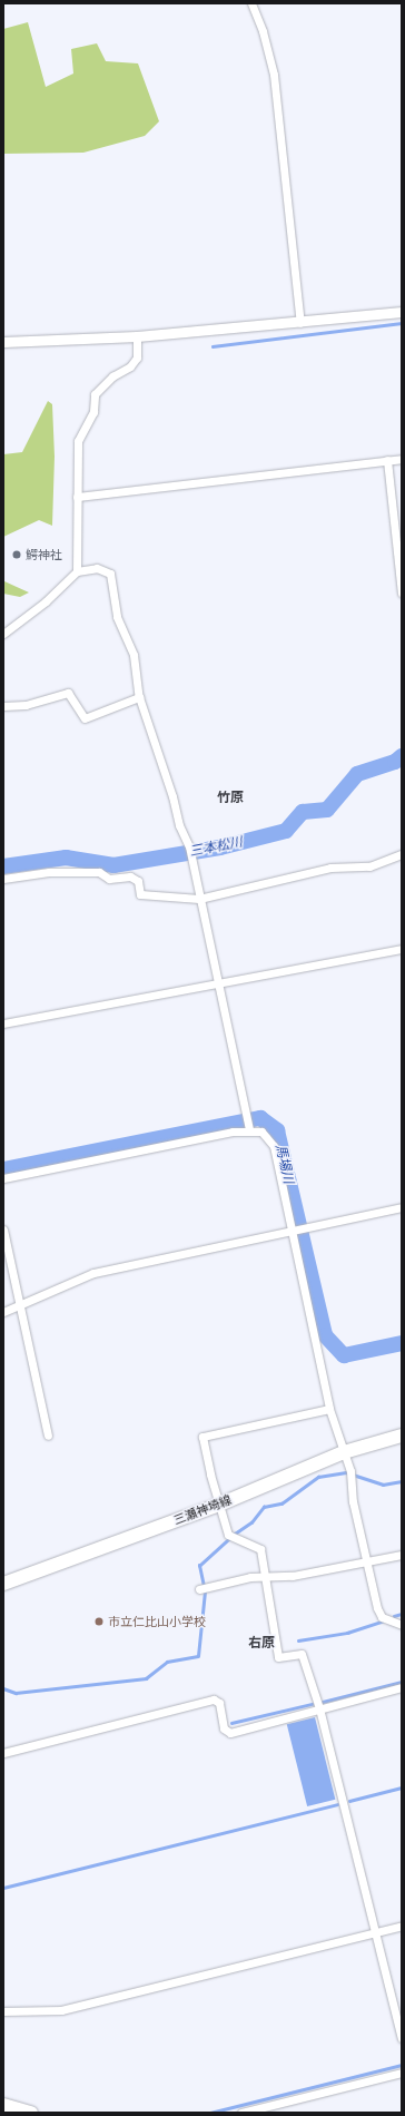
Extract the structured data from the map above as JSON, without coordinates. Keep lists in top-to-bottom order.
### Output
{
  "streets": {
    "main road": ["三瀬神埼線"]
  },
  "districts": ["竹原", "右原"],
  "water": ["三本松川", "馬場川"],
  "places": ["鰐神社", "市立仁比山小学校"]
}
